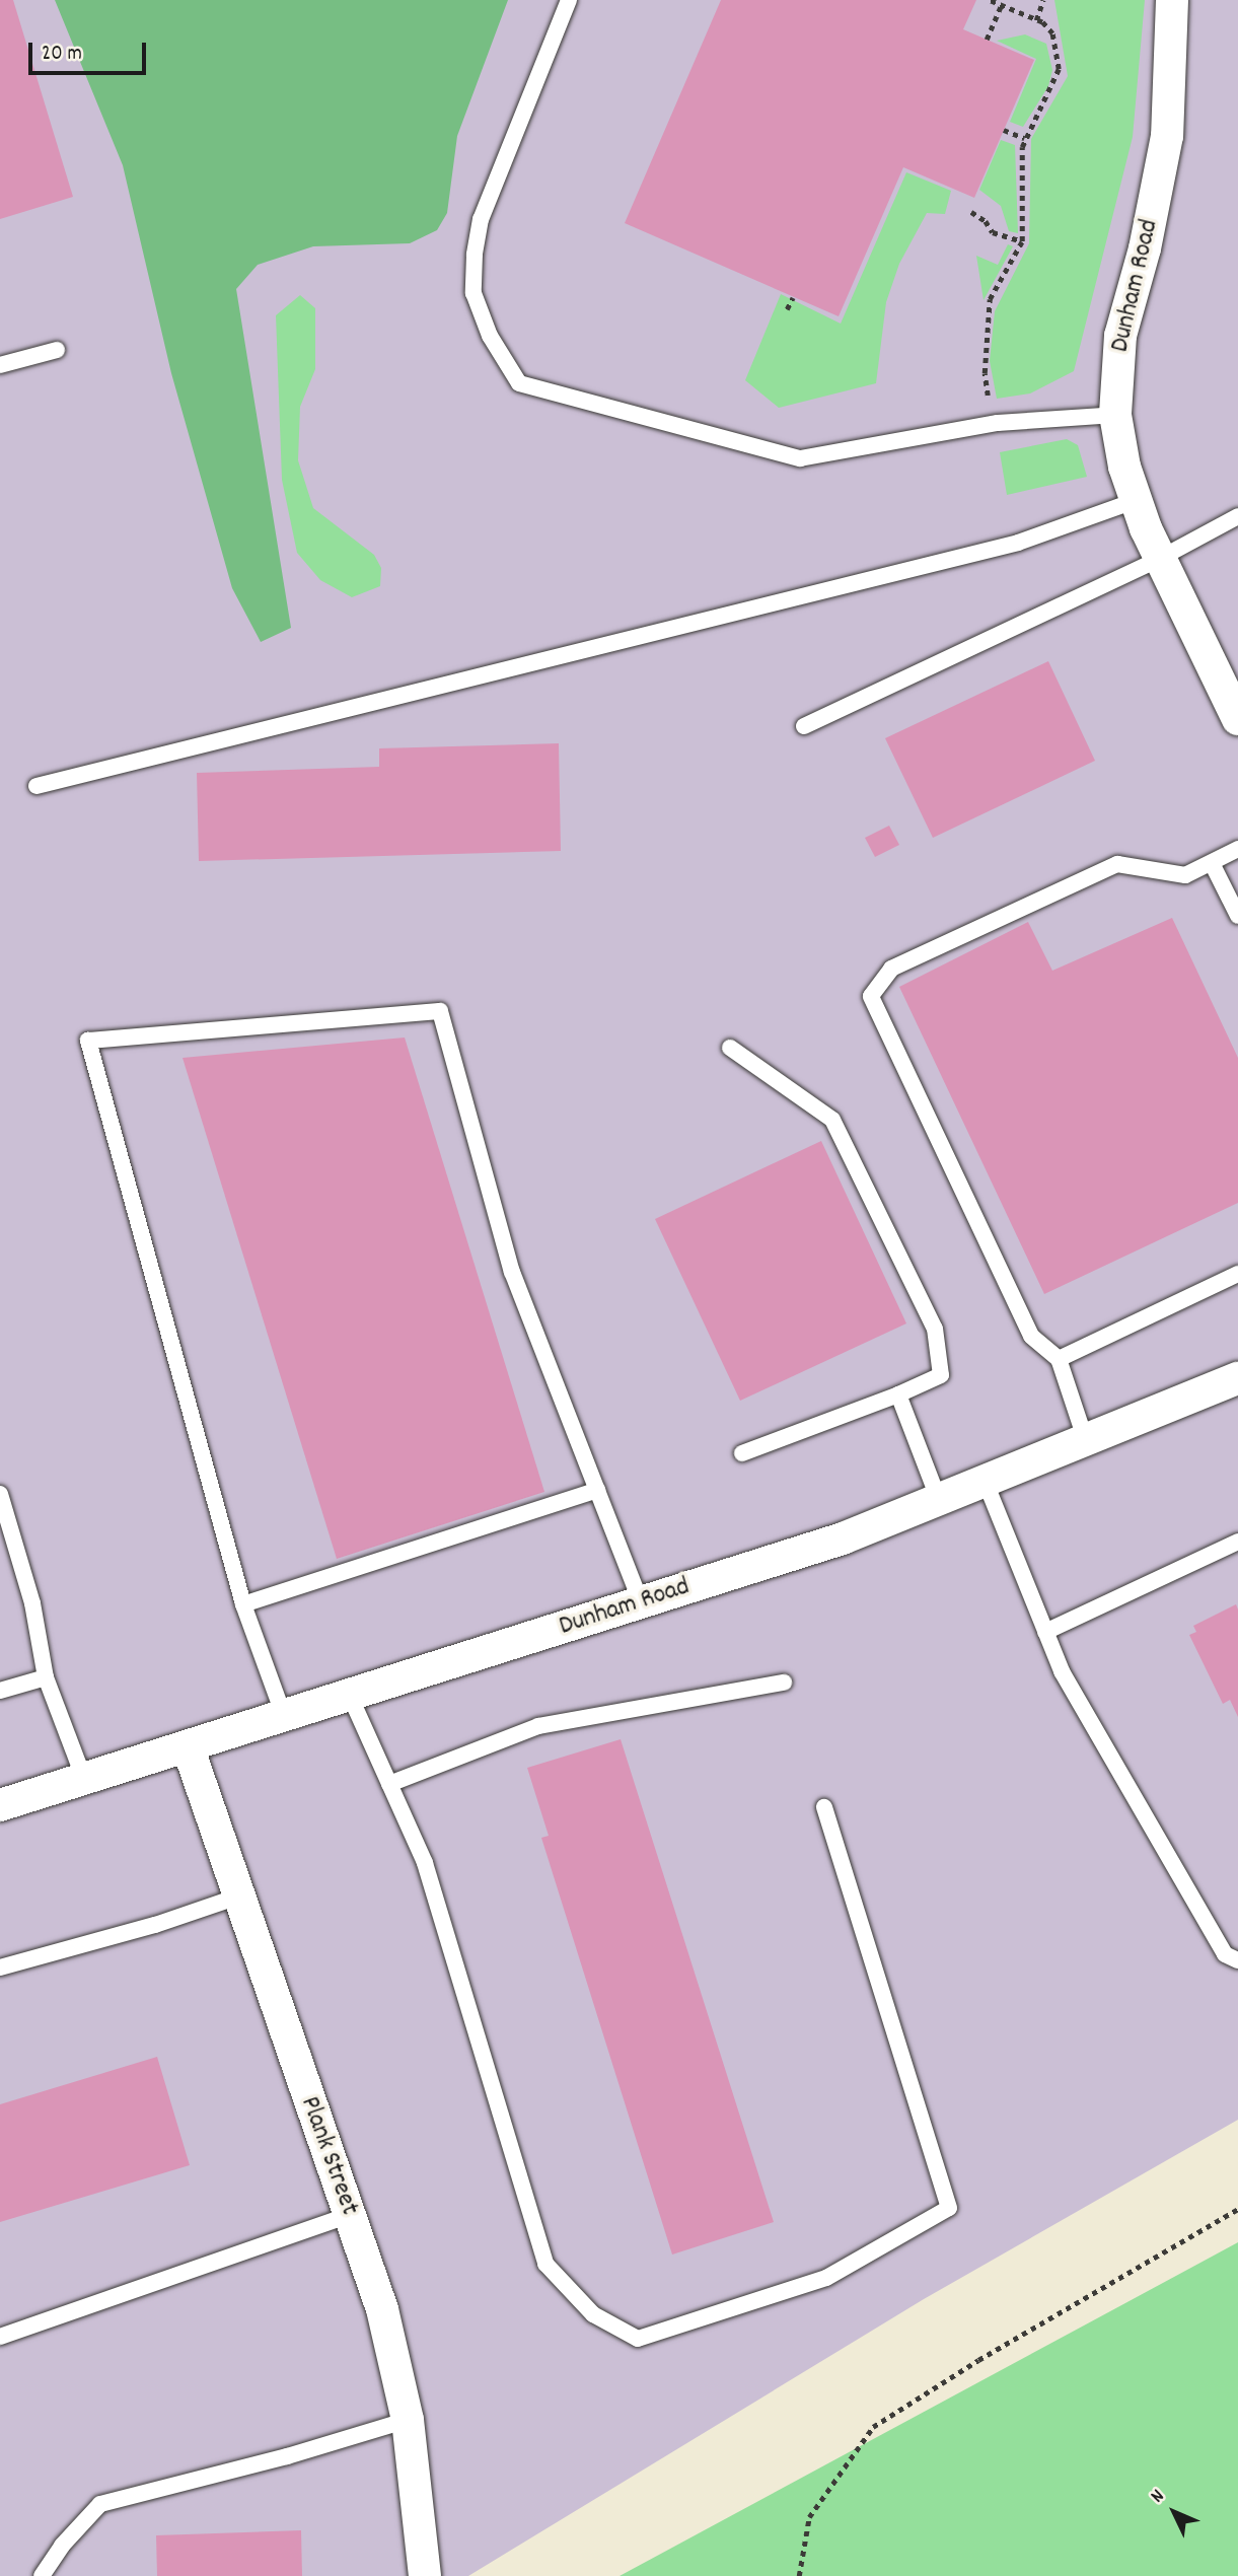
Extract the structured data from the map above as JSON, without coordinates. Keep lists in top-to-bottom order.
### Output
{
  "streets": {
    "street": ["Dunham Road", "Plank Street"]
  },
  "crossings": [
    ["Dunham Road", "Plank Street"]
  ],
  "scale_bar": "20 m",
  "north": "top left"
}
